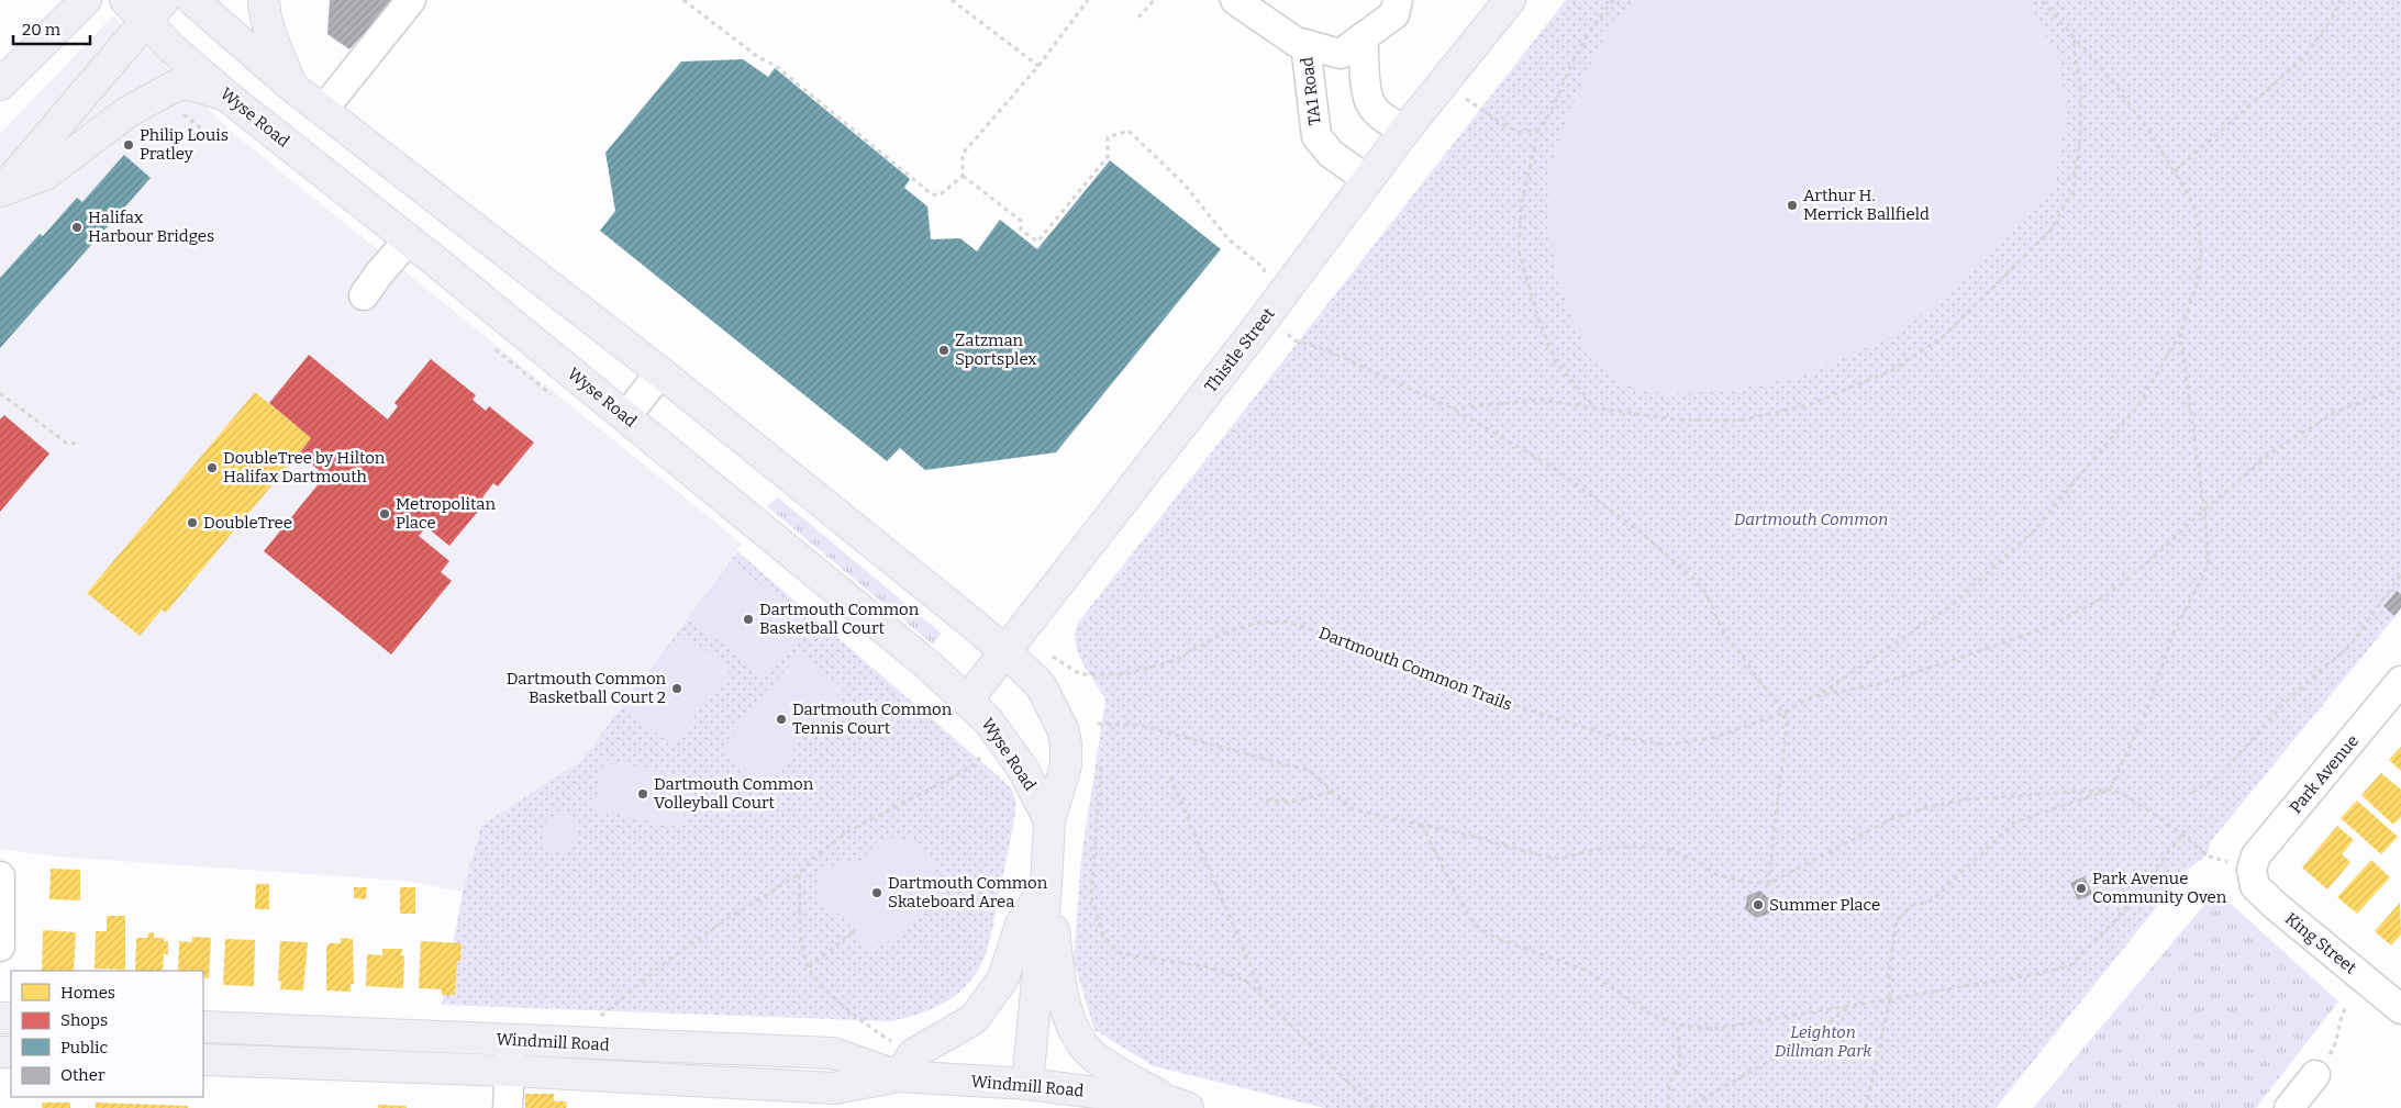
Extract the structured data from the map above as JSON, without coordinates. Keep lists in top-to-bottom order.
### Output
{
  "streets": {
    "main road": ["Wyse Road", "Thistle Street", "Windmill Road"],
    "street": ["TA1 Road", "Park Avenue", "King Street"],
    "path": ["Dartmouth Common Trails"]
  },
  "crossings": [
    ["TA1 Road", "Thistle Street"],
    ["Wyse Road", "Thistle Street"],
    ["Wyse Road", "Windmill Road"],
    ["Park Avenue", "King Street"]
  ],
  "parks": ["Dartmouth Common", "Leighton Dillman Park"],
  "places": [
    "Philip Louis Pratley",
    "Arthur H. Merrick Ballfield",
    "Halifax Harbour Bridges",
    "Zatzman Sportsplex",
    "DoubleTree by Hilton Halifax Dartmouth",
    "Metropolitan Place",
    "DoubleTree",
    "Dartmouth Common Basketball Court",
    "Dartmouth Common Basketball Court 2",
    "Dartmouth Common Tennis Court",
    "Dartmouth Common Volleyball Court",
    "Park Avenue Community Oven",
    "Dartmouth Common Skateboard Area",
    "Summer Place"
  ],
  "legend": [
    "Homes",
    "Shops",
    "Public",
    "Other"
  ],
  "scale_bar": "20 m"
}
